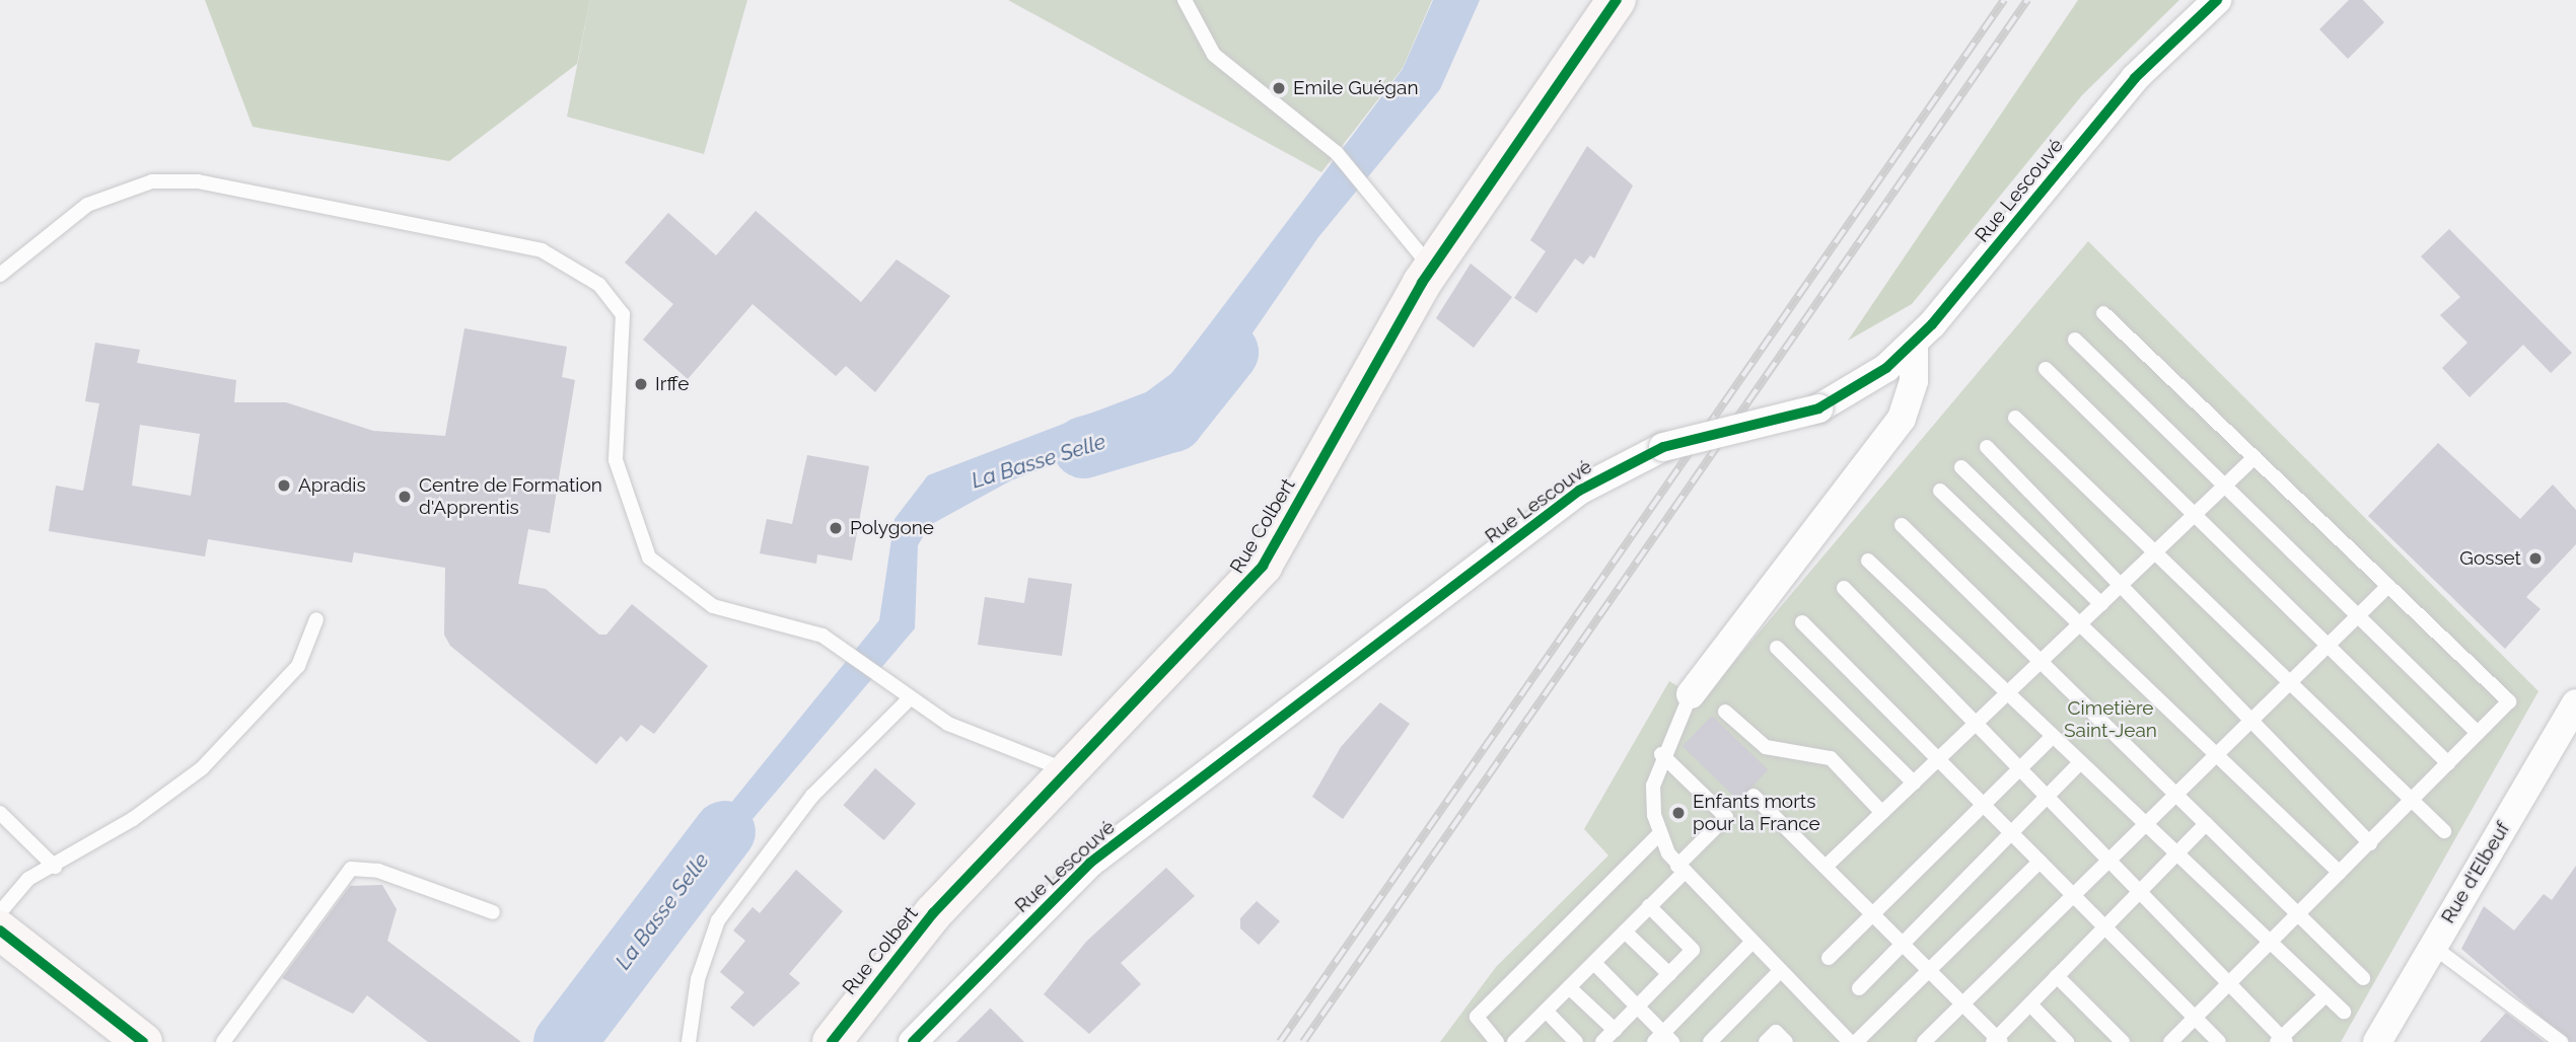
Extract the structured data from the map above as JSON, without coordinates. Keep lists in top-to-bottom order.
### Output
{
  "streets": {
    "street": ["Rue Lescouvé", "Rue Colbert", "Rue d'Elbeuf"]
  },
  "water": ["La Basse Selle"],
  "parks": ["Cimetière Saint-Jean"],
  "places": [
    "Emile Guégan",
    "Irffe",
    "Apradis",
    "Centre de Formation d'Apprentis",
    "Polygone",
    "Gosset",
    "Enfants morts pour la France"
  ]
}
